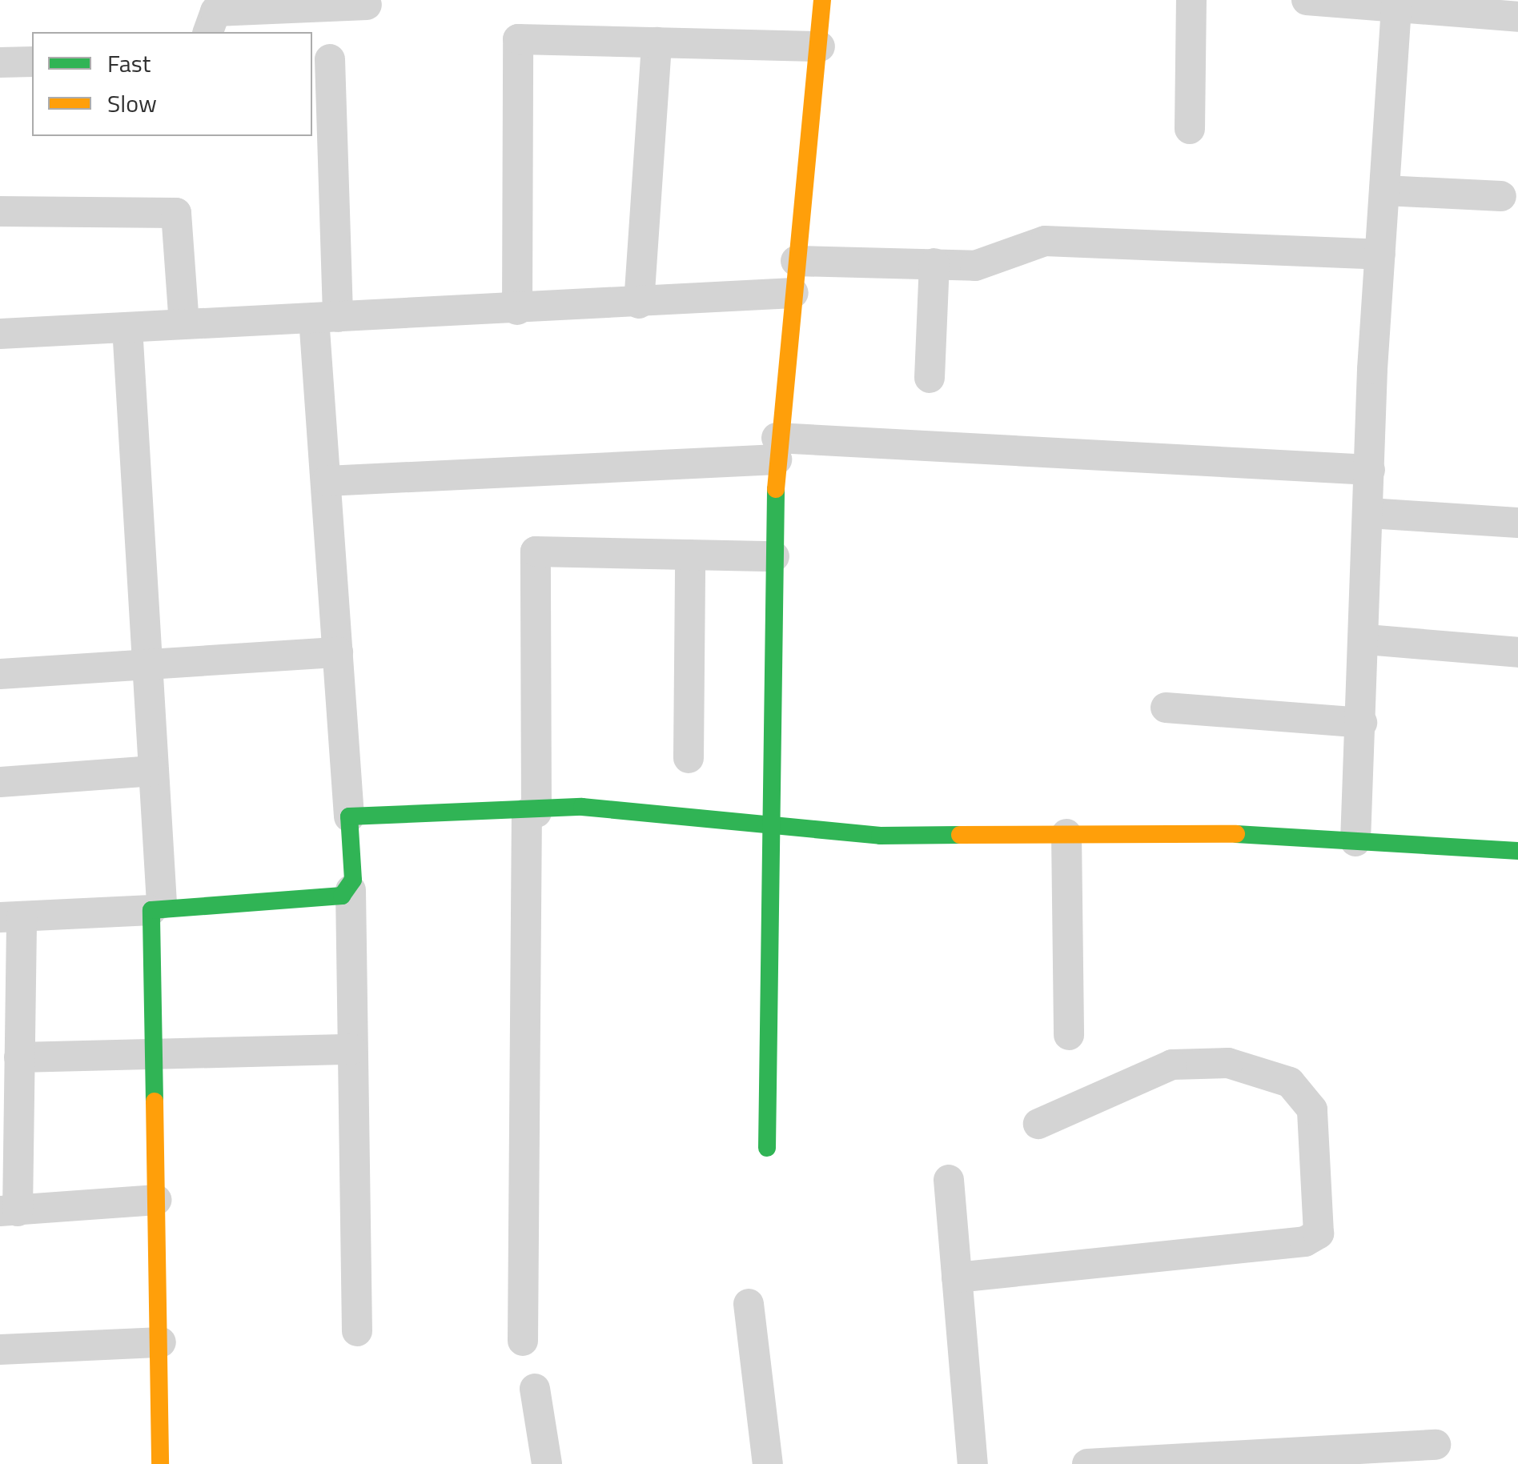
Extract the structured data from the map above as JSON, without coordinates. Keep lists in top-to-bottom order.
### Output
{
  "legend": ["Fast", "Slow"]
}
